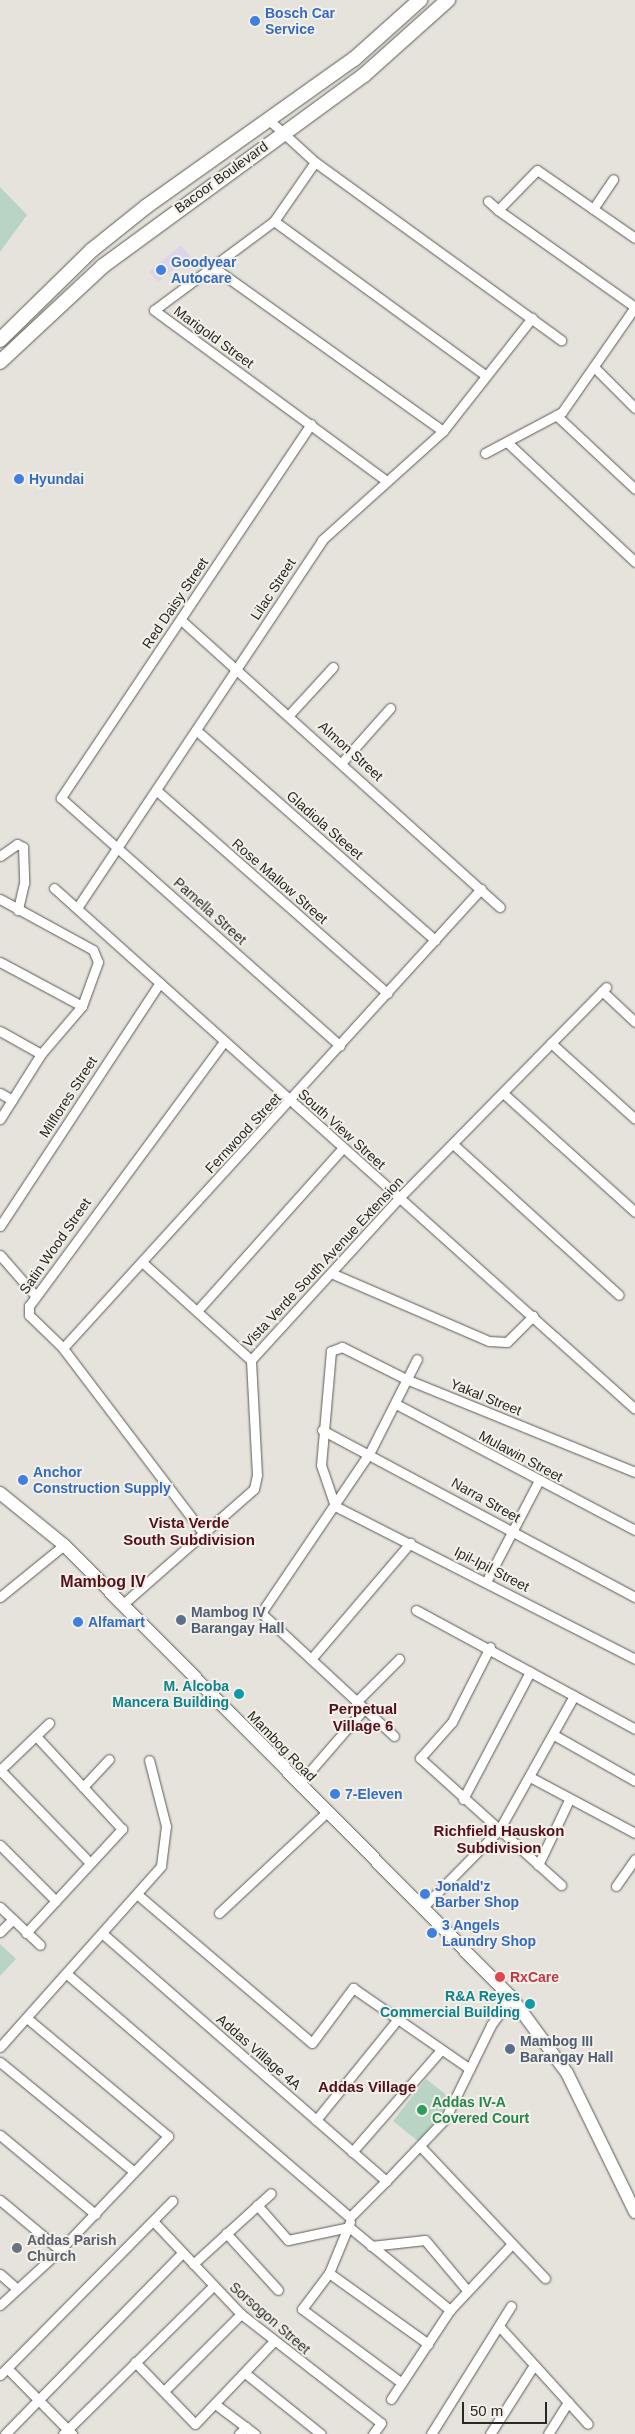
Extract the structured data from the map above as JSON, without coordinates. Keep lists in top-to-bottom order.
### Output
{
  "streets": {
    "main road": ["Bacoor Boulevard", "Mambog Road"],
    "street": [
      "Marigold Street",
      "Lilac Street",
      "Red Daisy Street",
      "Almon Street",
      "Gladiola Steeet",
      "Rose Mallow Street",
      "Pamella Street",
      "Milflores Street",
      "South View Street",
      "Fernwood Street",
      "Satin Wood Street",
      "Vista Verde South Avenue Extension",
      "Yakal Street",
      "Mulawin Street",
      "Narra Street",
      "Ipil-Ipil Street",
      "Addas Village 4A",
      "Sorsogon Street"
    ]
  },
  "crossings": [
    ["Marigold Street", "Lilac Street"],
    ["Marigold Street", "Red Daisy Street"],
    ["Lilac Street", "Almon Street"],
    ["Lilac Street", "Gladiola Steeet"],
    ["Lilac Street", "Rose Mallow Street"],
    ["Lilac Street", "Pamella Street"],
    ["Lilac Street", "South View Street"],
    ["Red Daisy Street", "Almon Street"],
    ["Red Daisy Street", "Pamella Street"],
    ["Almon Street", "Fernwood Street"],
    ["Gladiola Steeet", "Fernwood Street"],
    ["Rose Mallow Street", "Fernwood Street"],
    ["Pamella Street", "Fernwood Street"],
    ["Milflores Street", "South View Street"],
    ["South View Street", "Fernwood Street"],
    ["South View Street", "Satin Wood Street"],
    ["South View Street", "Vista Verde South Avenue Extension"],
    ["Fernwood Street", "Satin Wood Street"],
    ["Satin Wood Street", "Vista Verde South Avenue Extension"],
    ["Vista Verde South Avenue Extension", "Mambog Road"],
    ["Yakal Street", "Narra Street"]
  ],
  "districts": [
    "Vista Verde South Subdivision",
    "Mambog IV",
    "Perpetual Village 6",
    "Richfield Hauskon Subdivision",
    "Addas Village"
  ],
  "places": [
    "Bosch Car Service",
    "Goodyear Autocare",
    "Hyundai",
    "Anchor Construction Supply",
    "Mambog IV Barangay Hall",
    "Alfamart",
    "M. Alcoba Mancera Building",
    "7-Eleven",
    "Jonald'z Barber Shop",
    "3 Angels Laundry Shop",
    "RxCare",
    "R&A Reyes Commercial Building",
    "Mambog III Barangay Hall",
    "Addas IV-A Covered Court",
    "Addas Parish Church"
  ],
  "scale_bar": "50 m"
}
